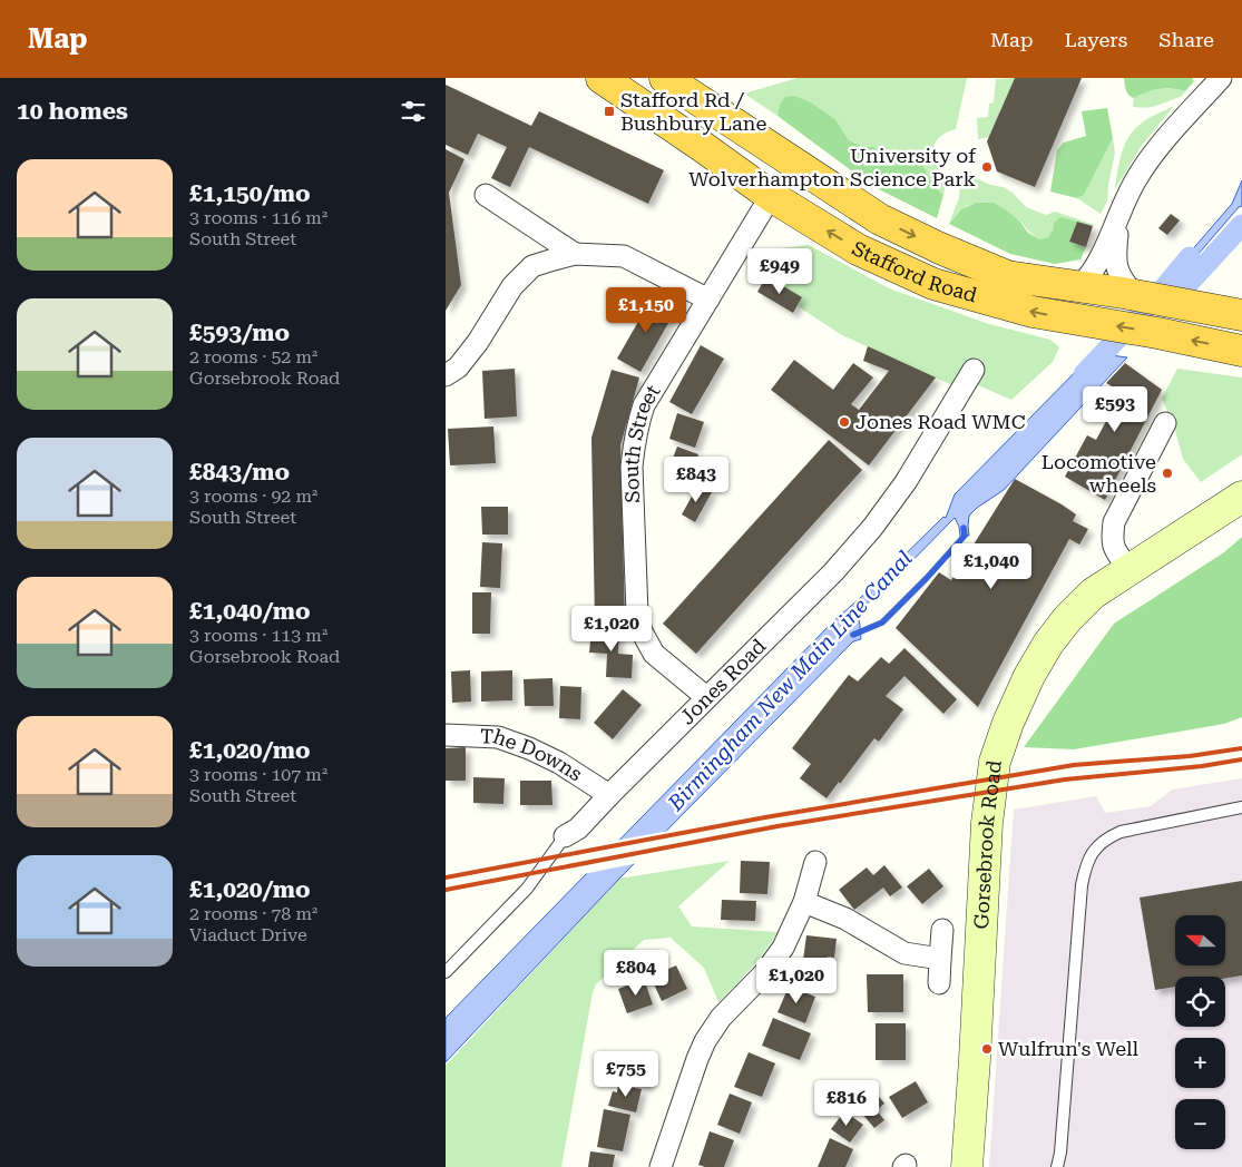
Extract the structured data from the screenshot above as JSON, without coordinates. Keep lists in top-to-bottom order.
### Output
{
  "streets": {
    "highway": ["Stafford Road"],
    "street": [
      "South Street",
      "Jones Road",
      "The Downs",
      "Gorsebrook Road"
    ]
  },
  "crossings": [
    ["Stafford Road", "South Street"],
    ["South Street", "Jones Road"],
    ["Jones Road", "The Downs"]
  ],
  "water": ["Birmingham New Main Line Canal"],
  "places": {
    "transit": ["Stafford Rd / Bushbury Lane"],
    "other": [
      "University of Wolverhampton Science Park",
      "Jones Road WMC",
      "Locomotive wheels",
      "Wulfrun's Well"
    ]
  },
  "north": "left",
  "page": {
    "header": "Map",
    "nav": ["Map", "Layers", "Share"],
    "heading": "10 homes",
    "list": [
      {
        "name": "£1,150/mo",
        "note": "3 rooms · 116 m² · South Street"
      },
      {
        "name": "£593/mo",
        "note": "2 rooms · 52 m² · Gorsebrook Road"
      },
      {
        "name": "£843/mo",
        "note": "3 rooms · 92 m² · South Street"
      },
      {
        "name": "£1,040/mo",
        "note": "3 rooms · 113 m² · Gorsebrook Road"
      },
      {
        "name": "£1,020/mo",
        "note": "3 rooms · 107 m² · South Street"
      },
      {
        "name": "£1,020/mo",
        "note": "2 rooms · 78 m² · Viaduct Drive"
      }
    ],
    "price": [
      "£949",
      "£1,150",
      "£593",
      "£843",
      "£1,040",
      "£1,020",
      "£804",
      "£1,020",
      "£755",
      "£816"
    ],
    "map_buttons": ["+", "−"]
  }
}
